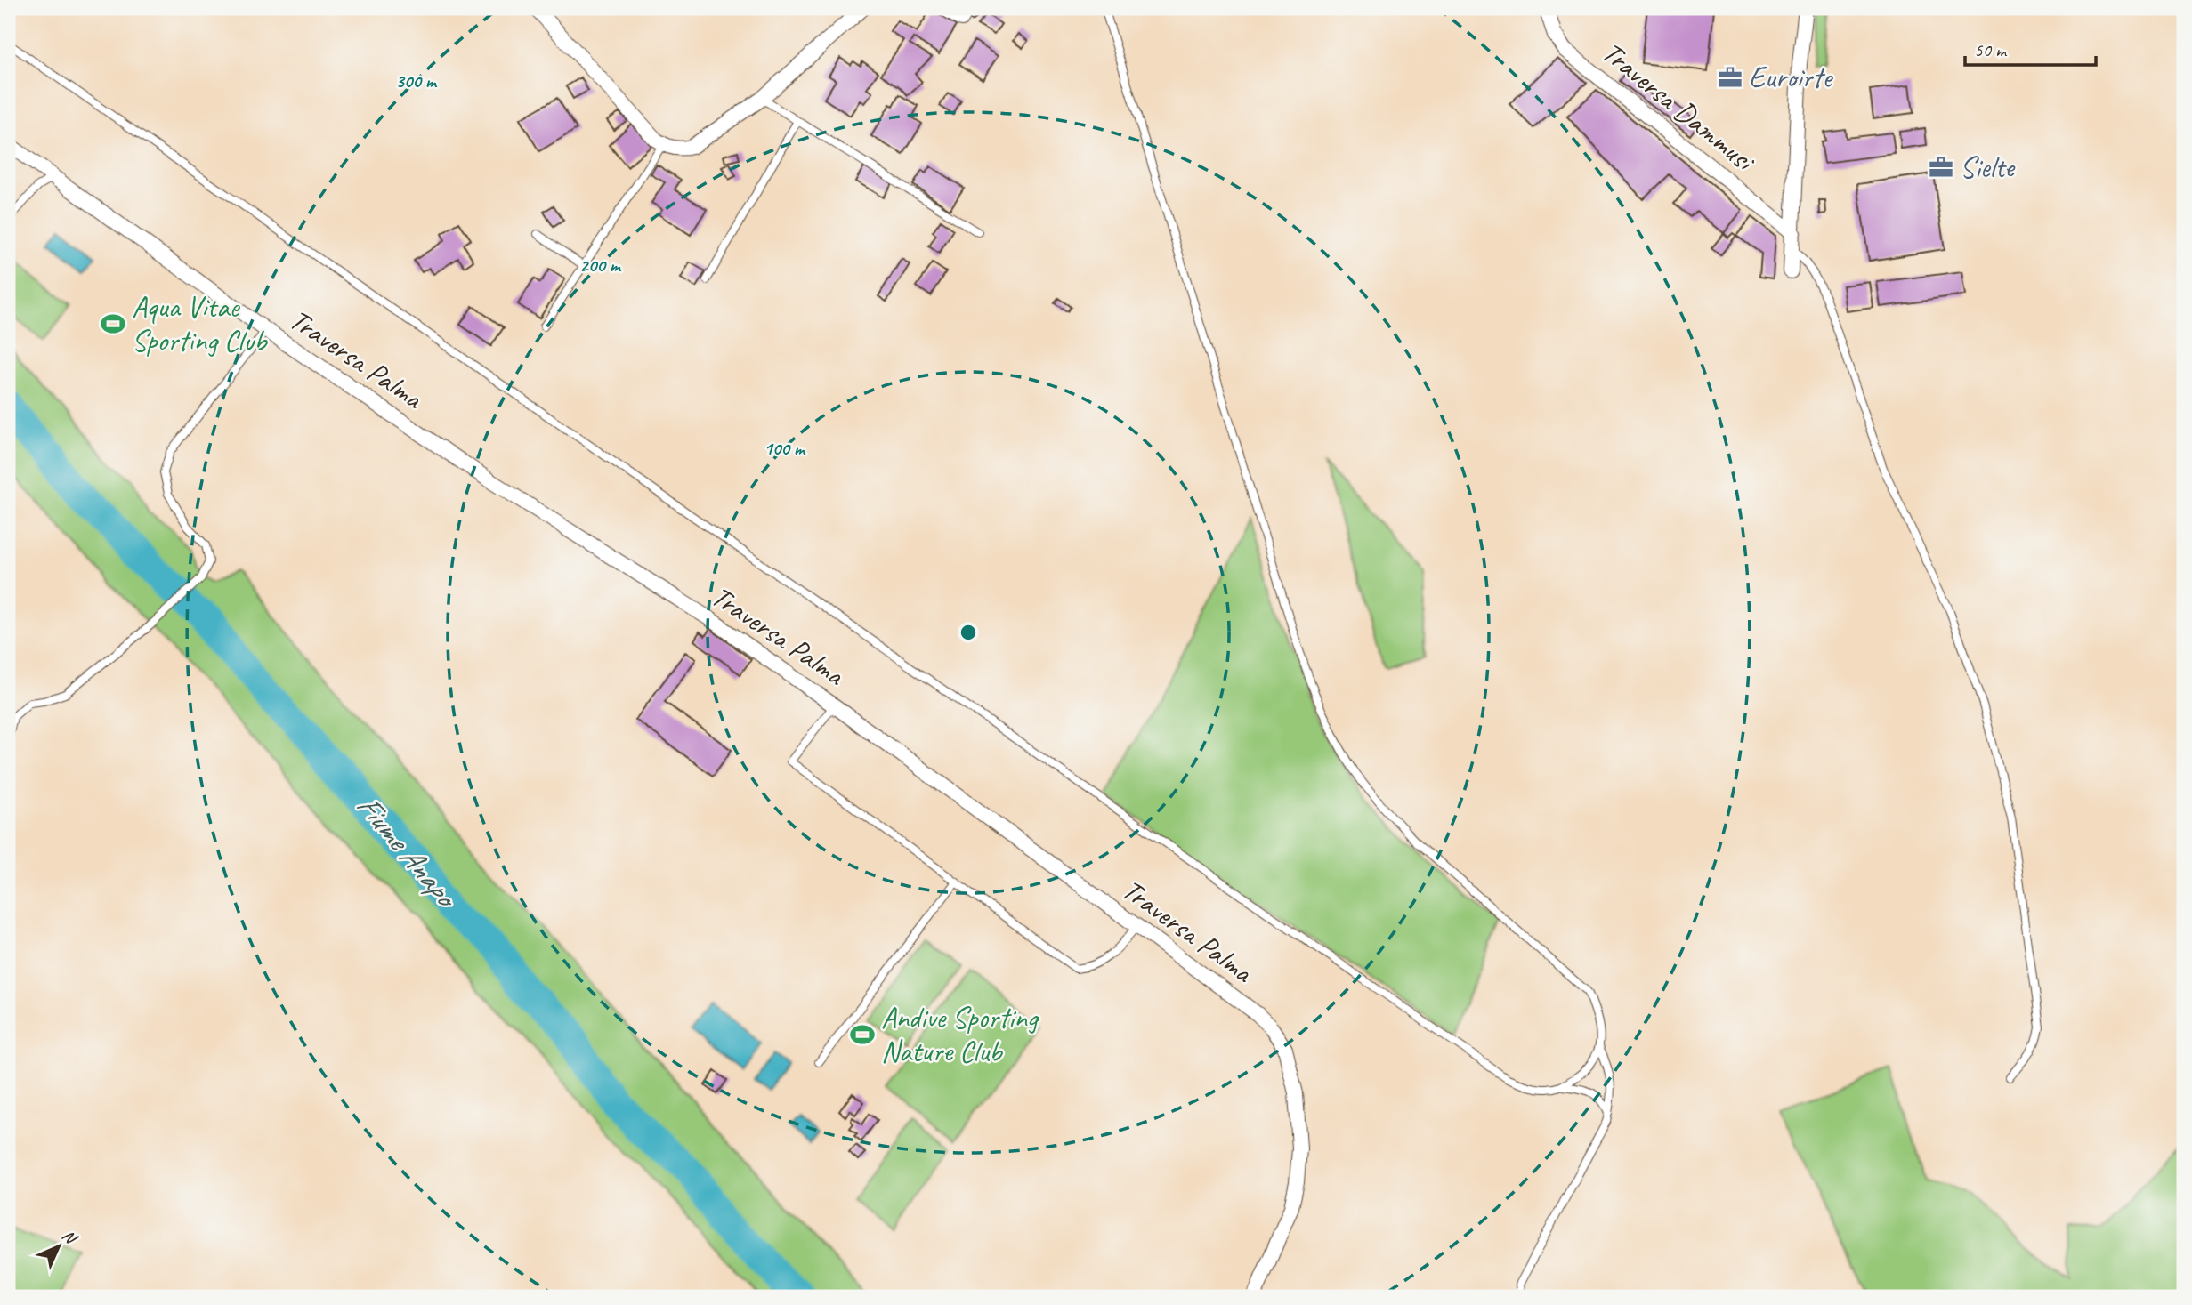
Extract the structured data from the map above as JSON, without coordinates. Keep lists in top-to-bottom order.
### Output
{
  "streets": {
    "street": ["Traversa Dammusi", "Traversa Palma"]
  },
  "water": ["Fiume Anapo"],
  "places": {
    "office": ["Euroirte", "Sielte"],
    "sports": ["Aqua Vitae Sporting Club", "Andive Sporting Nature Club"]
  },
  "scale_bar": "50 m",
  "north": "top right",
  "rings": ["300 m", "200 m", "100 m"]
}
